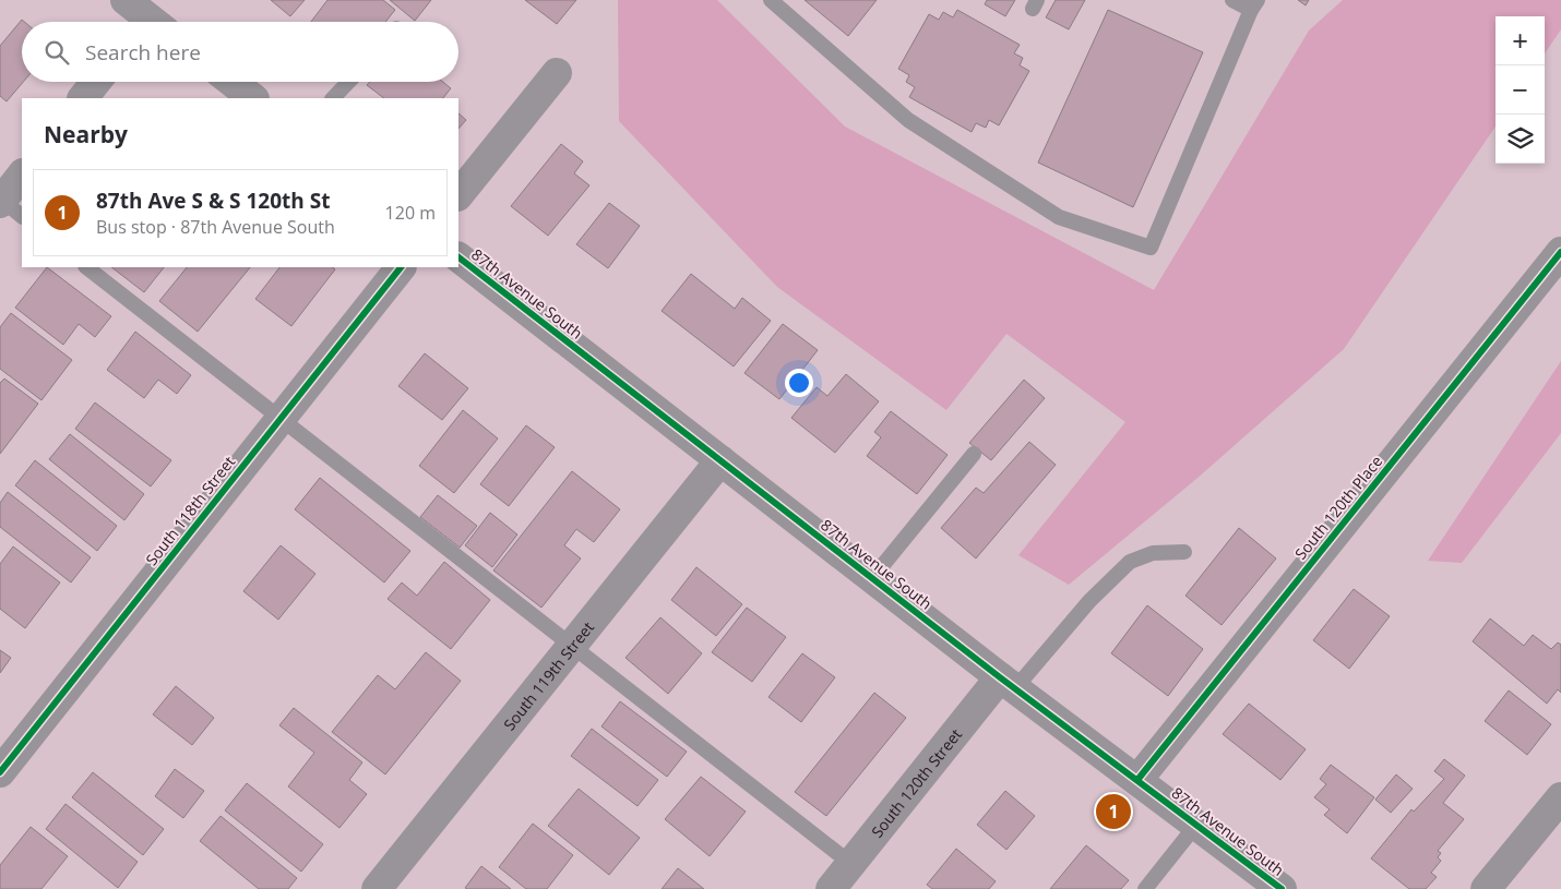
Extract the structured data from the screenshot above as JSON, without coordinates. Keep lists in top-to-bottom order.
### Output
{
  "streets": {
    "street": [
      "87th Avenue South",
      "South 120th Place",
      "South 118th Street",
      "South 119th Street",
      "South 120th Street"
    ]
  },
  "crossings": [
    ["87th Avenue South", "South 120th Place"],
    ["87th Avenue South", "South 119th Street"],
    ["87th Avenue South", "South 120th Street"]
  ],
  "page": {
    "map_buttons": ["+", "−"],
    "search": "Search here",
    "heading": "Nearby",
    "list": [
      {
        "mark": "1",
        "name": "87th Ave S & S 120th St",
        "note": "Bus stop · 87th Avenue South",
        "value": "120 m"
      }
    ],
    "pins": "1"
  }
}
